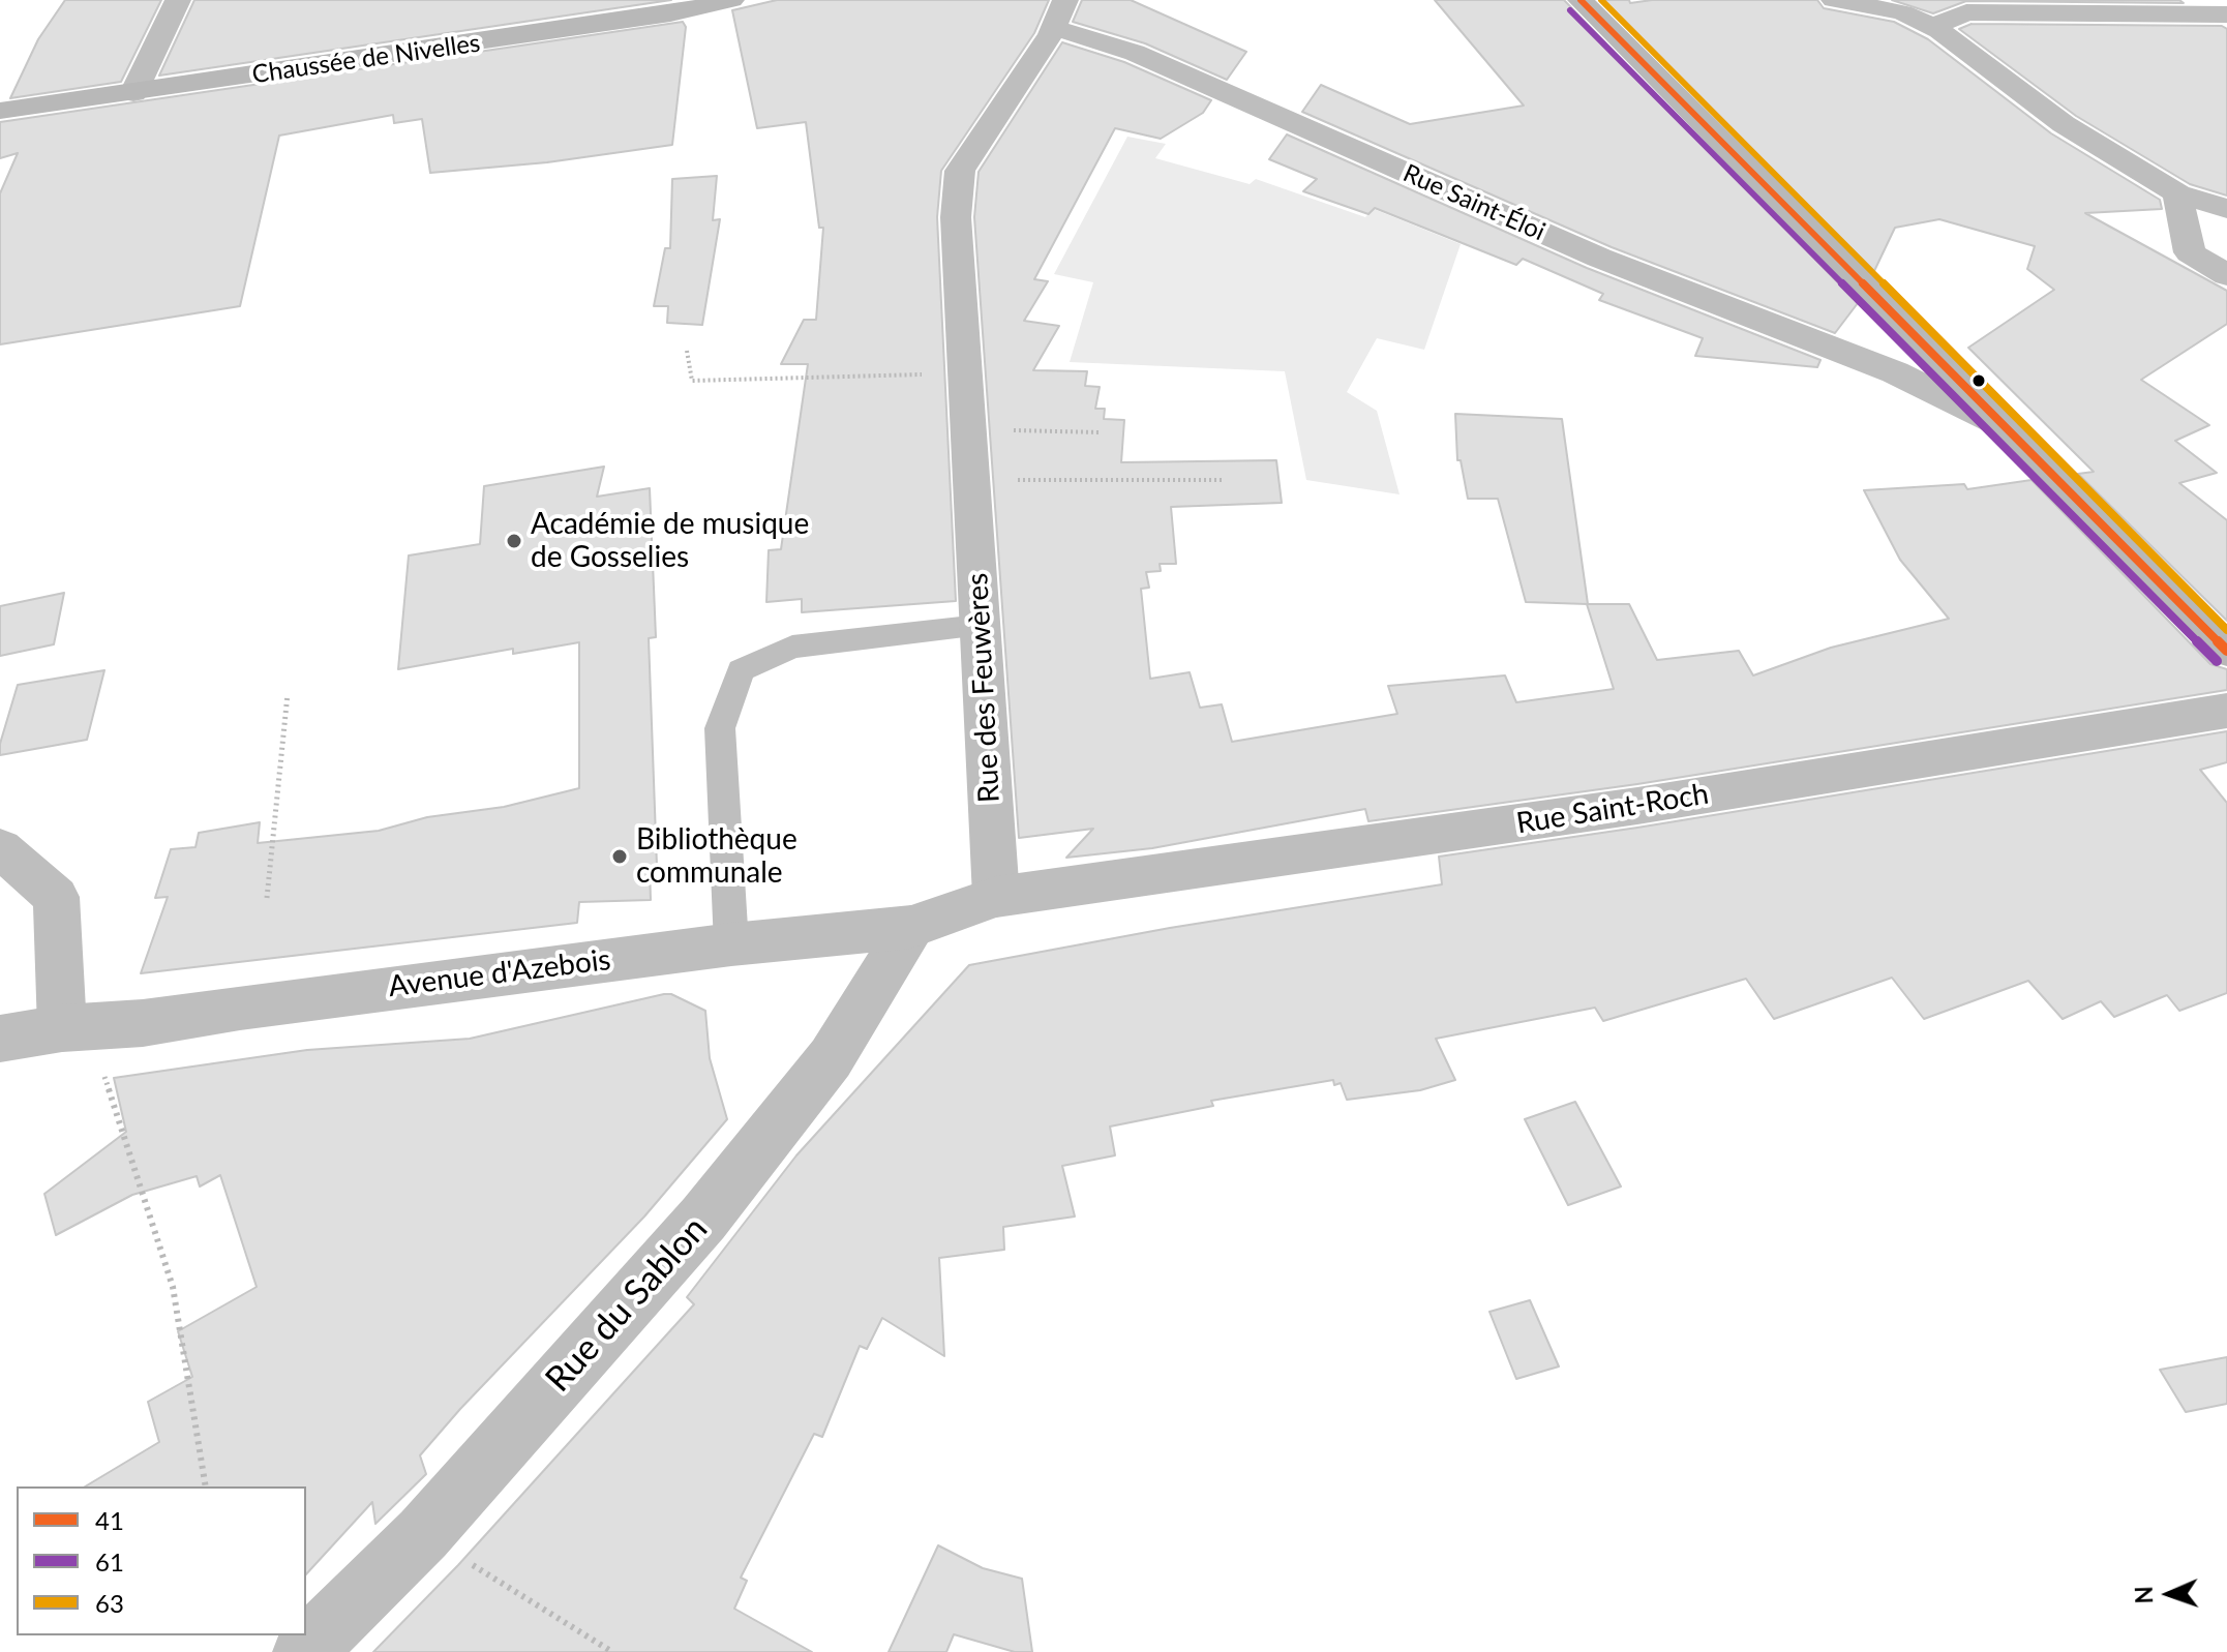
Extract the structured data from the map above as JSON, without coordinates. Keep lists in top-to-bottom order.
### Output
{
  "streets": {
    "main road": ["Chaussée de Nivelles"],
    "street": [
      "Rue Saint-Éloi",
      "Rue des Feuwères",
      "Rue Saint-Roch",
      "Avenue d'Azebois",
      "Rue du Sablon"
    ]
  },
  "crossings": [
    ["Rue Saint-Éloi", "Rue des Feuwères"],
    ["Rue des Feuwères", "Rue Saint-Roch"],
    ["Rue des Feuwères", "Avenue d'Azebois"],
    ["Rue Saint-Roch", "Avenue d'Azebois"],
    ["Avenue d'Azebois", "Rue du Sablon"]
  ],
  "places": ["Académie de musique de Gosselies", "Bibliothèque communale"],
  "lines": ["transit line 41", "transit line 63", "transit line 61"],
  "legend": ["41", "61", "63"],
  "north": "left"
}
